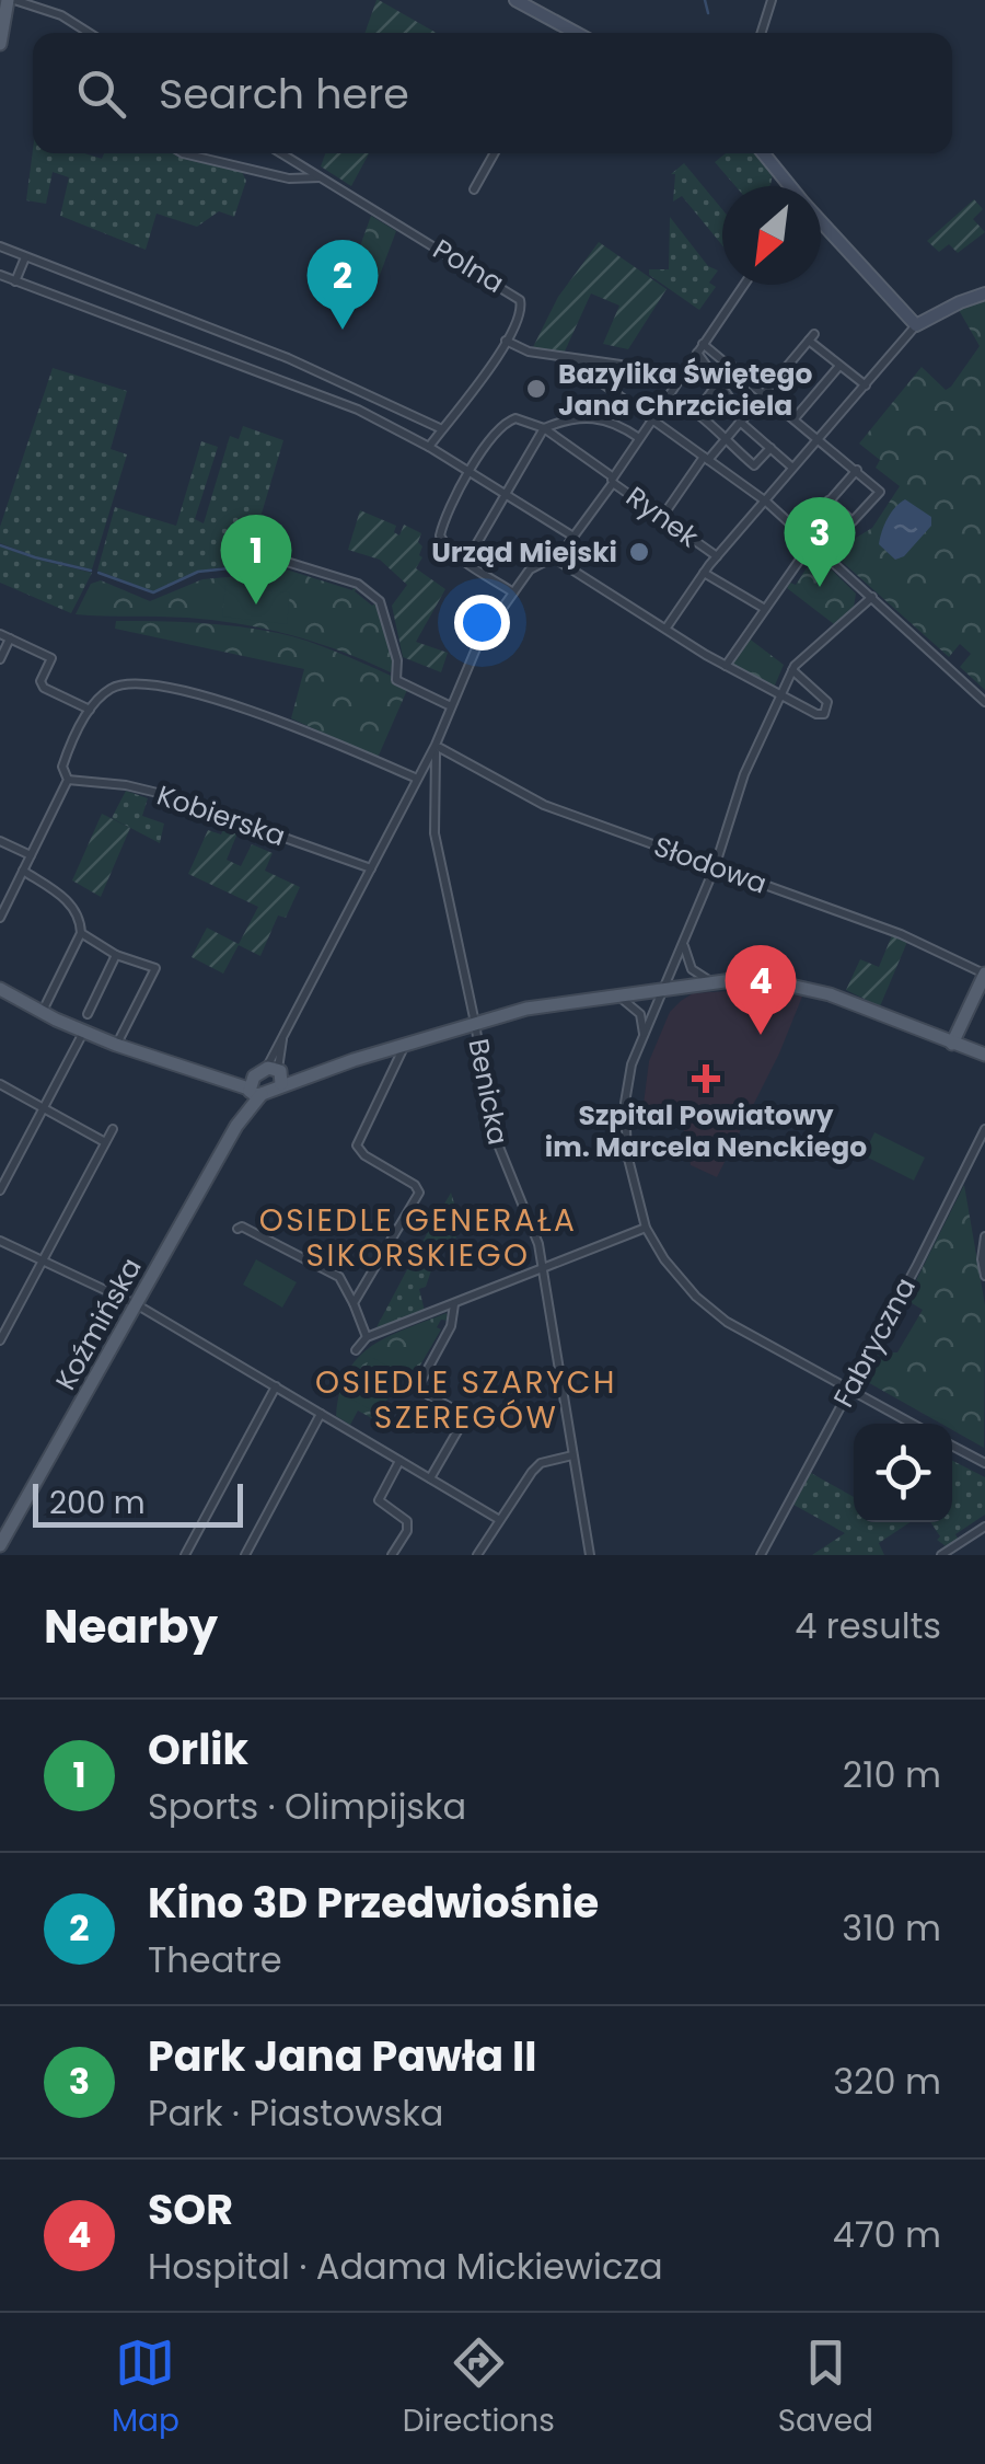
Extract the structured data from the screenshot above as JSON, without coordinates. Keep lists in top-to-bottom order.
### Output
{
  "streets": {
    "main road": ["Koźmińska"],
    "street": [
      "Polna",
      "Rynek",
      "Kobierska",
      "Słodowa",
      "Benicka",
      "Fabryczna"
    ]
  },
  "crossings": [
    ["Słodowa", "Benicka"]
  ],
  "districts": ["OSIEDLE GENERAŁA SIKORSKIEGO", "OSIEDLE SZARYCH SZEREGÓW"],
  "places": {
    "other": ["Bazylika Świętego Jana Chrzciciela", "Urząd Miejski"],
    "health": ["Szpital Powiatowy im. Marcela Nenckiego"]
  },
  "scale_bar": "200 m",
  "north": "bottom left",
  "page": {
    "search": "Search here",
    "pins": [
      "2",
      "3",
      "1",
      "4"
    ],
    "scale": "200 m",
    "heading": ["Nearby", "4 results"],
    "list": [
      {
        "mark": "1",
        "name": "Orlik",
        "note": "Sports · Olimpijska",
        "value": "210 m"
      },
      {
        "mark": "2",
        "name": "Kino 3D Przedwiośnie",
        "note": "Theatre",
        "value": "310 m"
      },
      {
        "mark": "3",
        "name": "Park Jana Pawła II",
        "note": "Park · Piastowska",
        "value": "320 m"
      },
      {
        "mark": "4",
        "name": "SOR",
        "note": "Hospital · Adama Mickiewicza",
        "value": "470 m"
      }
    ],
    "nav": ["Map", "Directions", "Saved"]
  }
}
